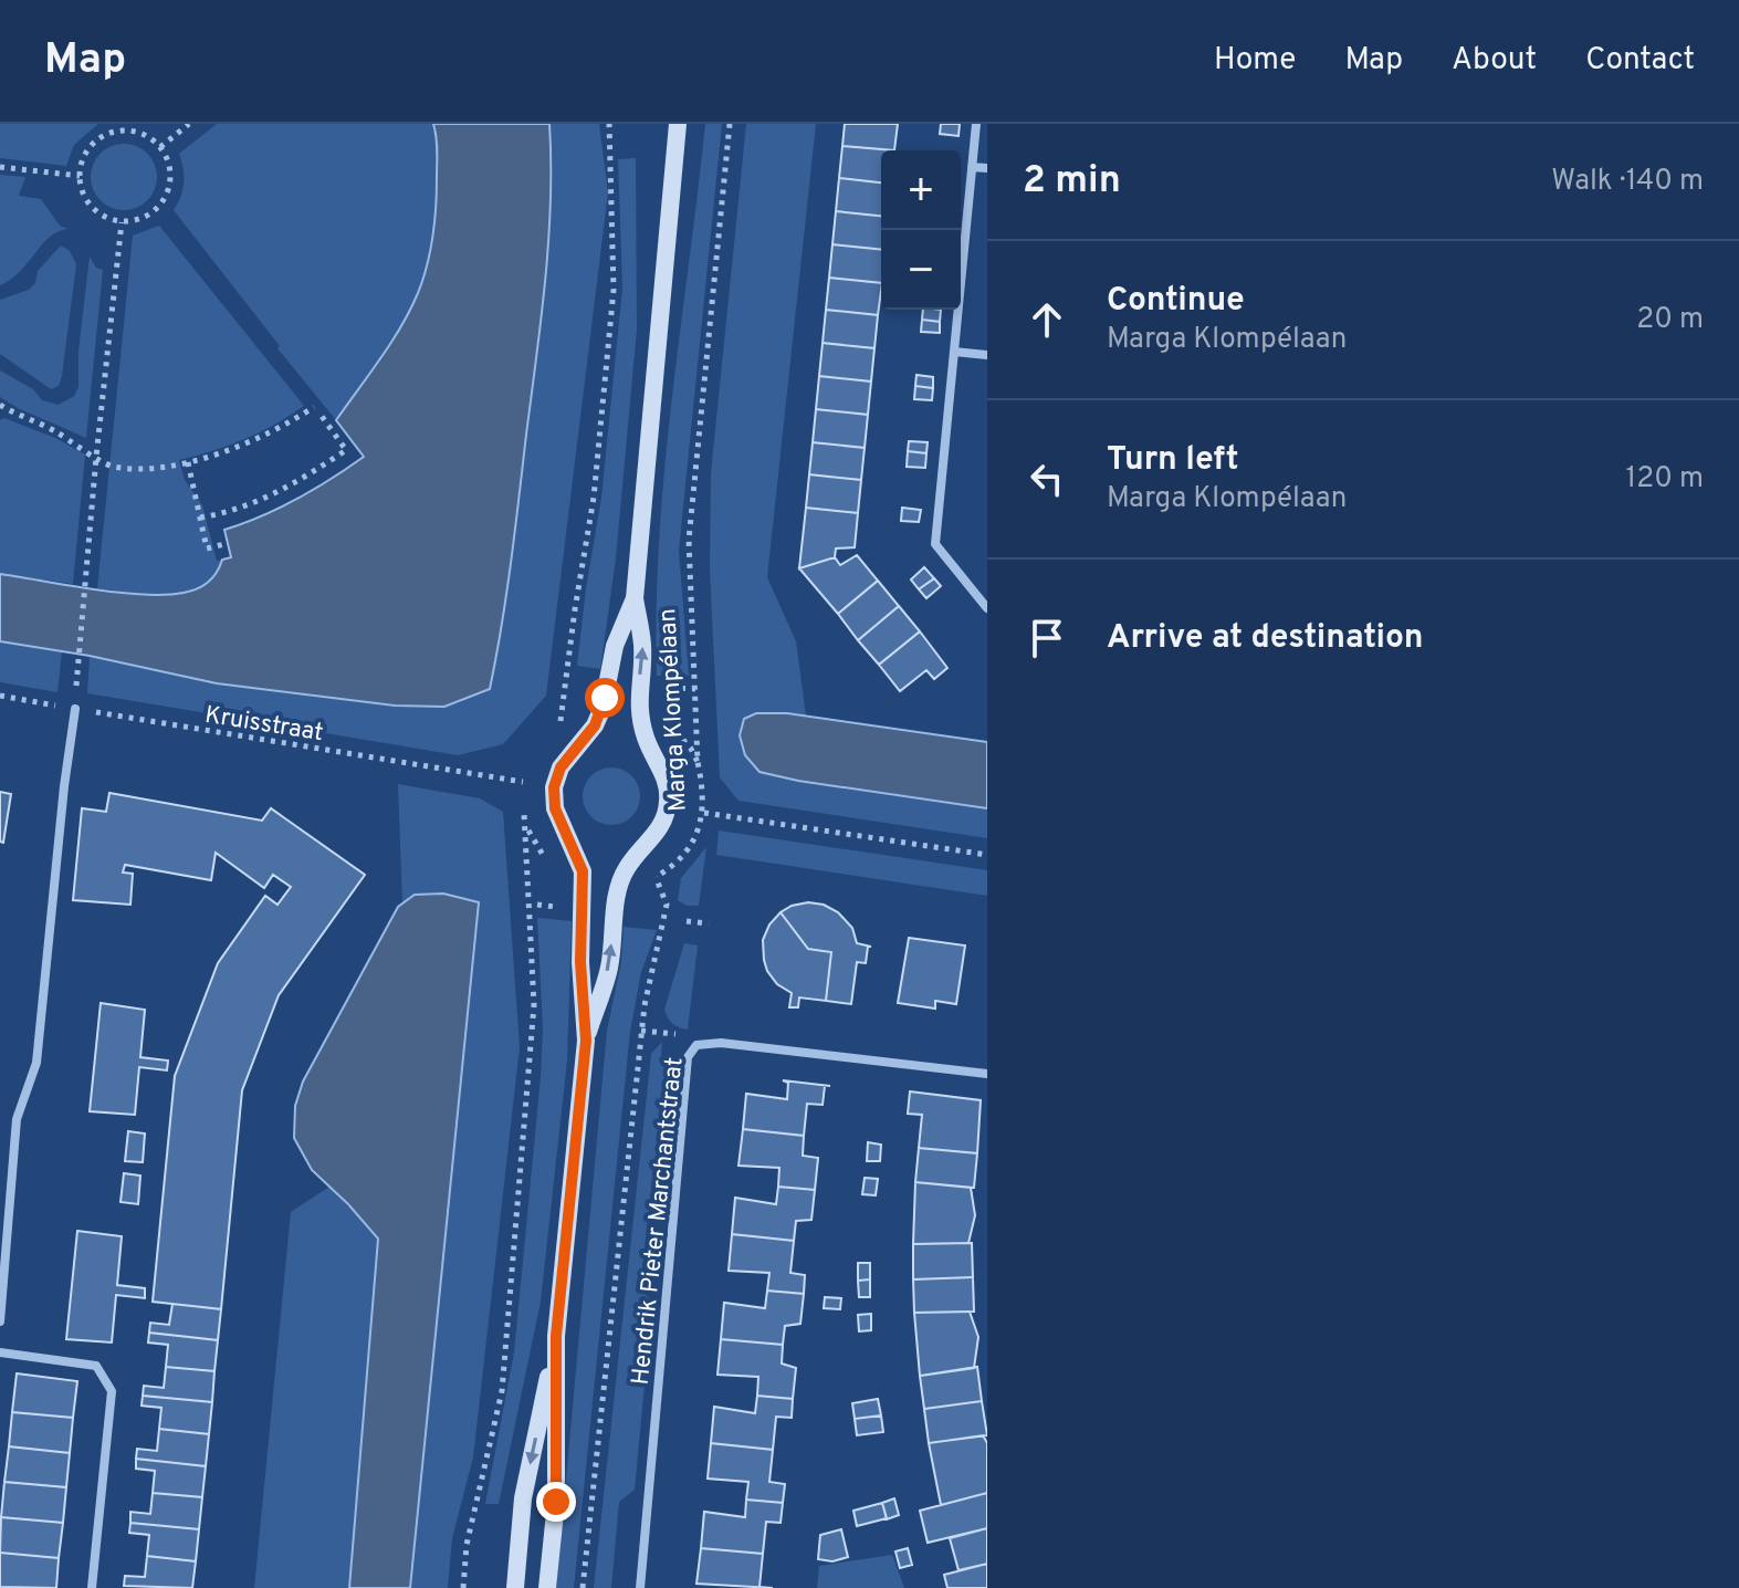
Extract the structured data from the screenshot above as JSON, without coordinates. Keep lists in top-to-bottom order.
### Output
{
  "streets": {
    "street": ["Marga Klompélaan", "Hendrik Pieter Marchantstraat"],
    "path": ["Kruisstraat"]
  },
  "page": {
    "header": "Map",
    "nav": [
      "Home",
      "Map",
      "About",
      "Contact"
    ],
    "heading": ["2 min", "Walk · 140 m"],
    "map_buttons": ["+", "−"],
    "list": [
      ["Continue", "Marga Klompélaan", "20 m"],
      ["Turn left", "Marga Klompélaan", "120 m"],
      "Arrive at destination"
    ]
  }
}
